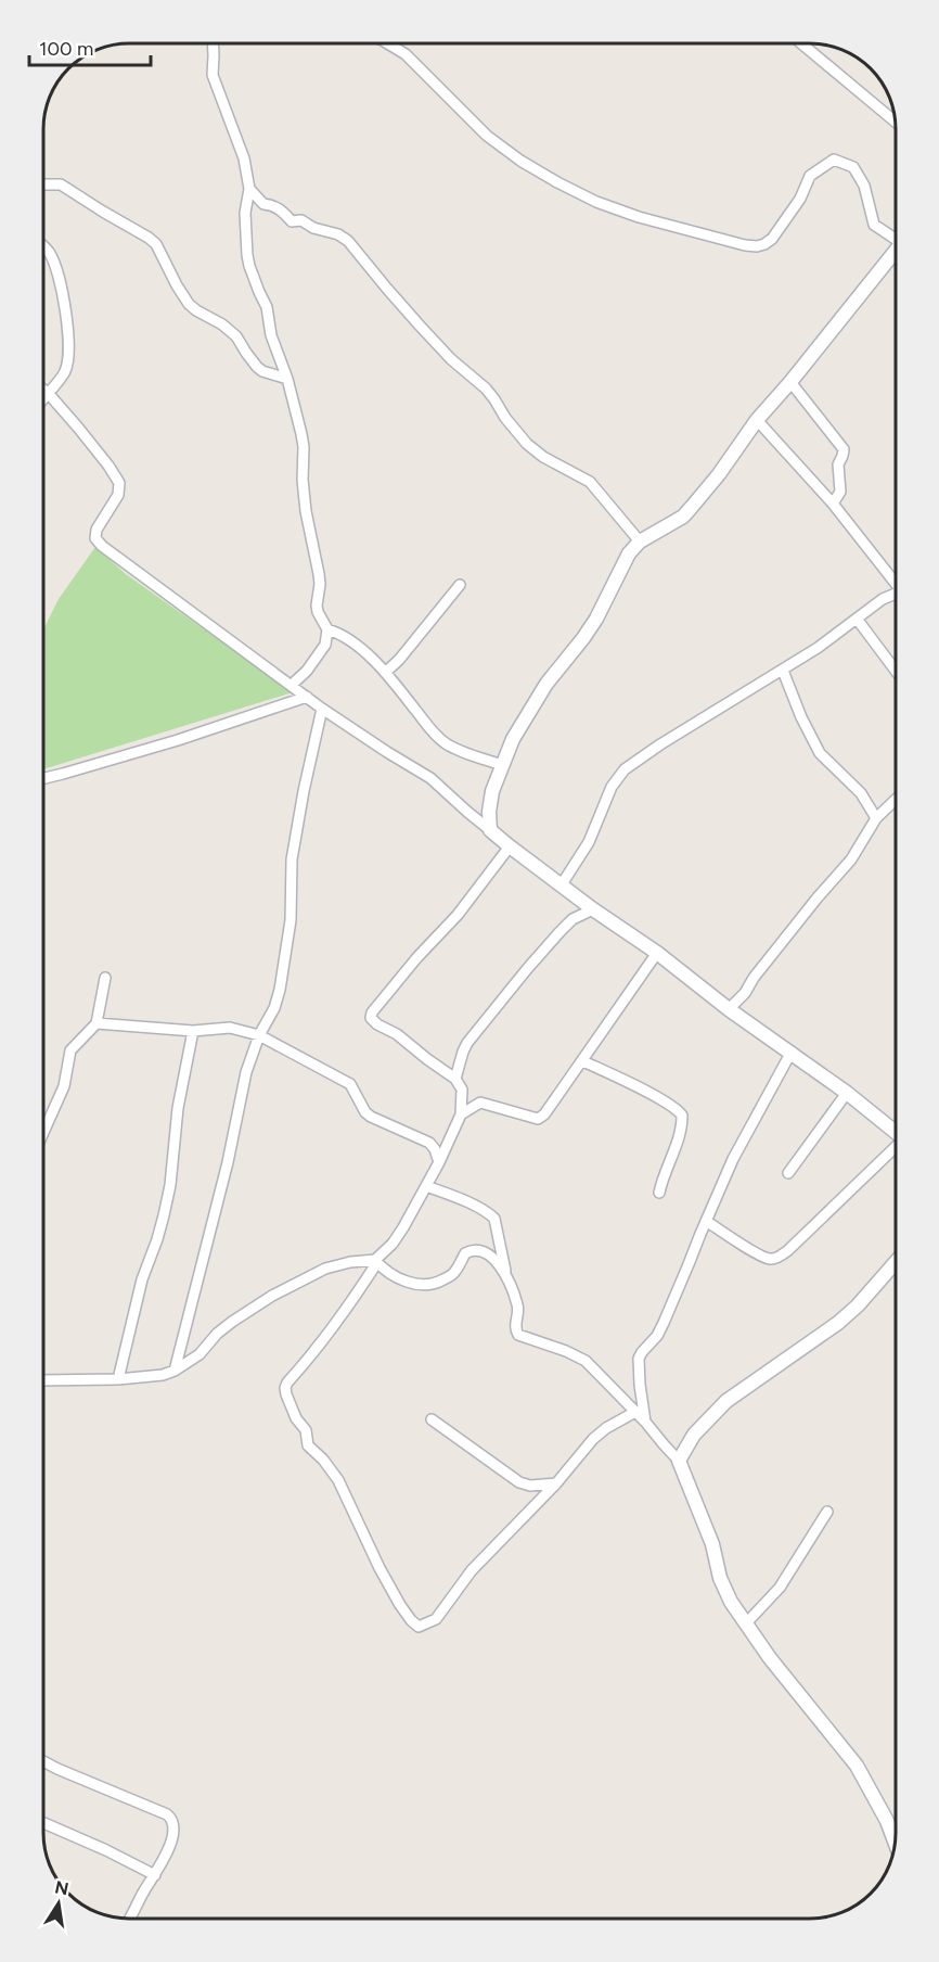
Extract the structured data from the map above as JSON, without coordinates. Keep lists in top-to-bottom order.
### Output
{
  "scale_bar": "100 m",
  "north": "top"
}
